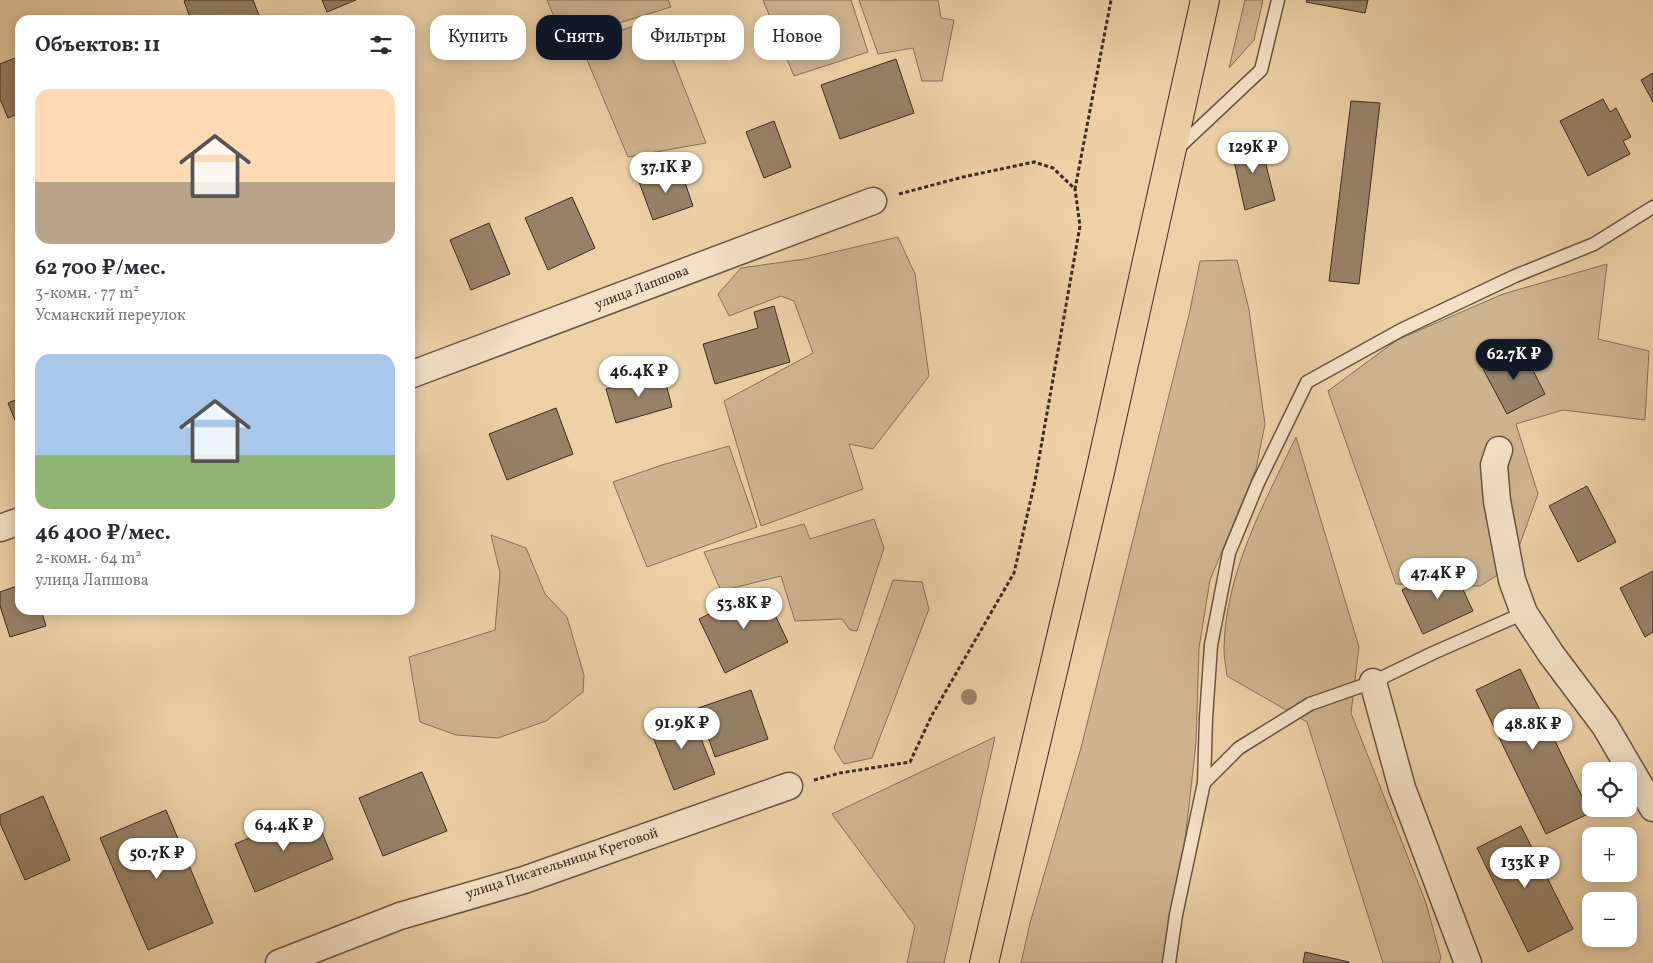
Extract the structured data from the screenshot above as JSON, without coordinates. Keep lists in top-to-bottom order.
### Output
{
  "streets": {
    "street": ["улица Лапшова", "улица Писательницы Кретовой"]
  },
  "page": {
    "chip": [
      "Купить",
      "Снять",
      "Фильтры",
      "Новое"
    ],
    "heading": "Объектов: 11",
    "list": [
      {
        "name": "62 700 ₽/мес.",
        "note": "3-комн. · 77 m² · Усманский переулок"
      },
      {
        "name": "46 400 ₽/мес.",
        "note": "2-комн. · 64 m² · улица Лапшова"
      }
    ],
    "price": [
      "129K ₽",
      "37.1K ₽",
      "62.7K ₽",
      "46.4K ₽",
      "47.4K ₽",
      "53.8K ₽",
      "91.9K ₽",
      "48.8K ₽",
      "64.4K ₽",
      "50.7K ₽",
      "133K ₽"
    ],
    "map_buttons": ["+", "−"]
  }
}
